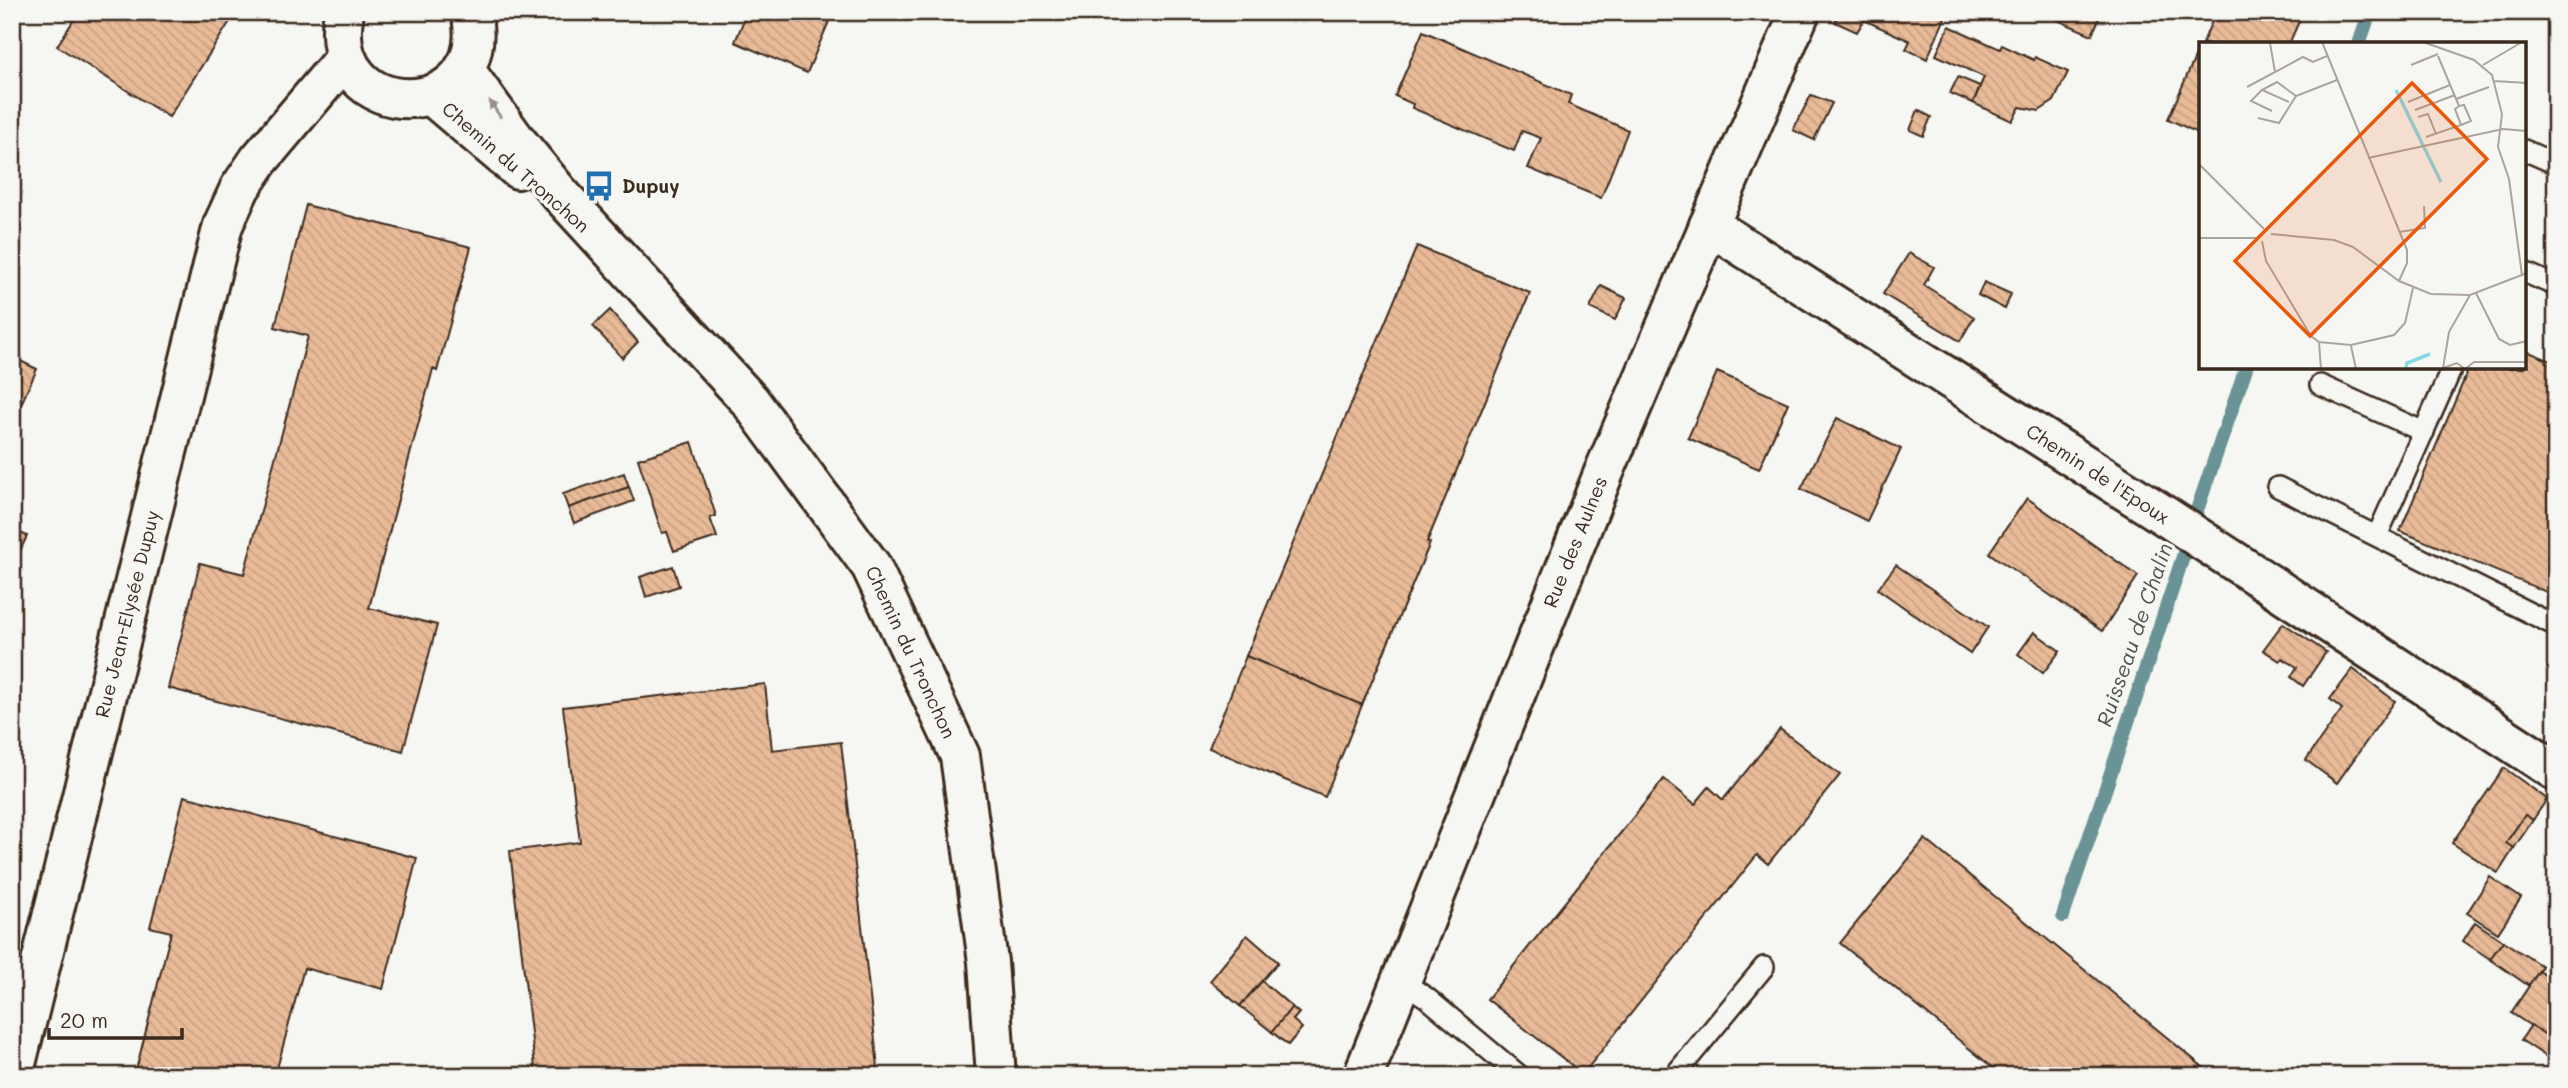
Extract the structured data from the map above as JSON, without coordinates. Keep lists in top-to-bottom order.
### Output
{
  "streets": {
    "street": [
      "Chemin du Tronchon",
      "Chemin de l'Epoux",
      "Rue des Aulnes",
      "Rue Jean-Elysée Dupuy"
    ]
  },
  "crossings": [
    ["Chemin de l'Epoux", "Rue des Aulnes"]
  ],
  "water": ["Ruisseau de Chalin"],
  "places": {
    "bus stop": ["Dupuy"]
  },
  "scale_bar": "20 m"
}
